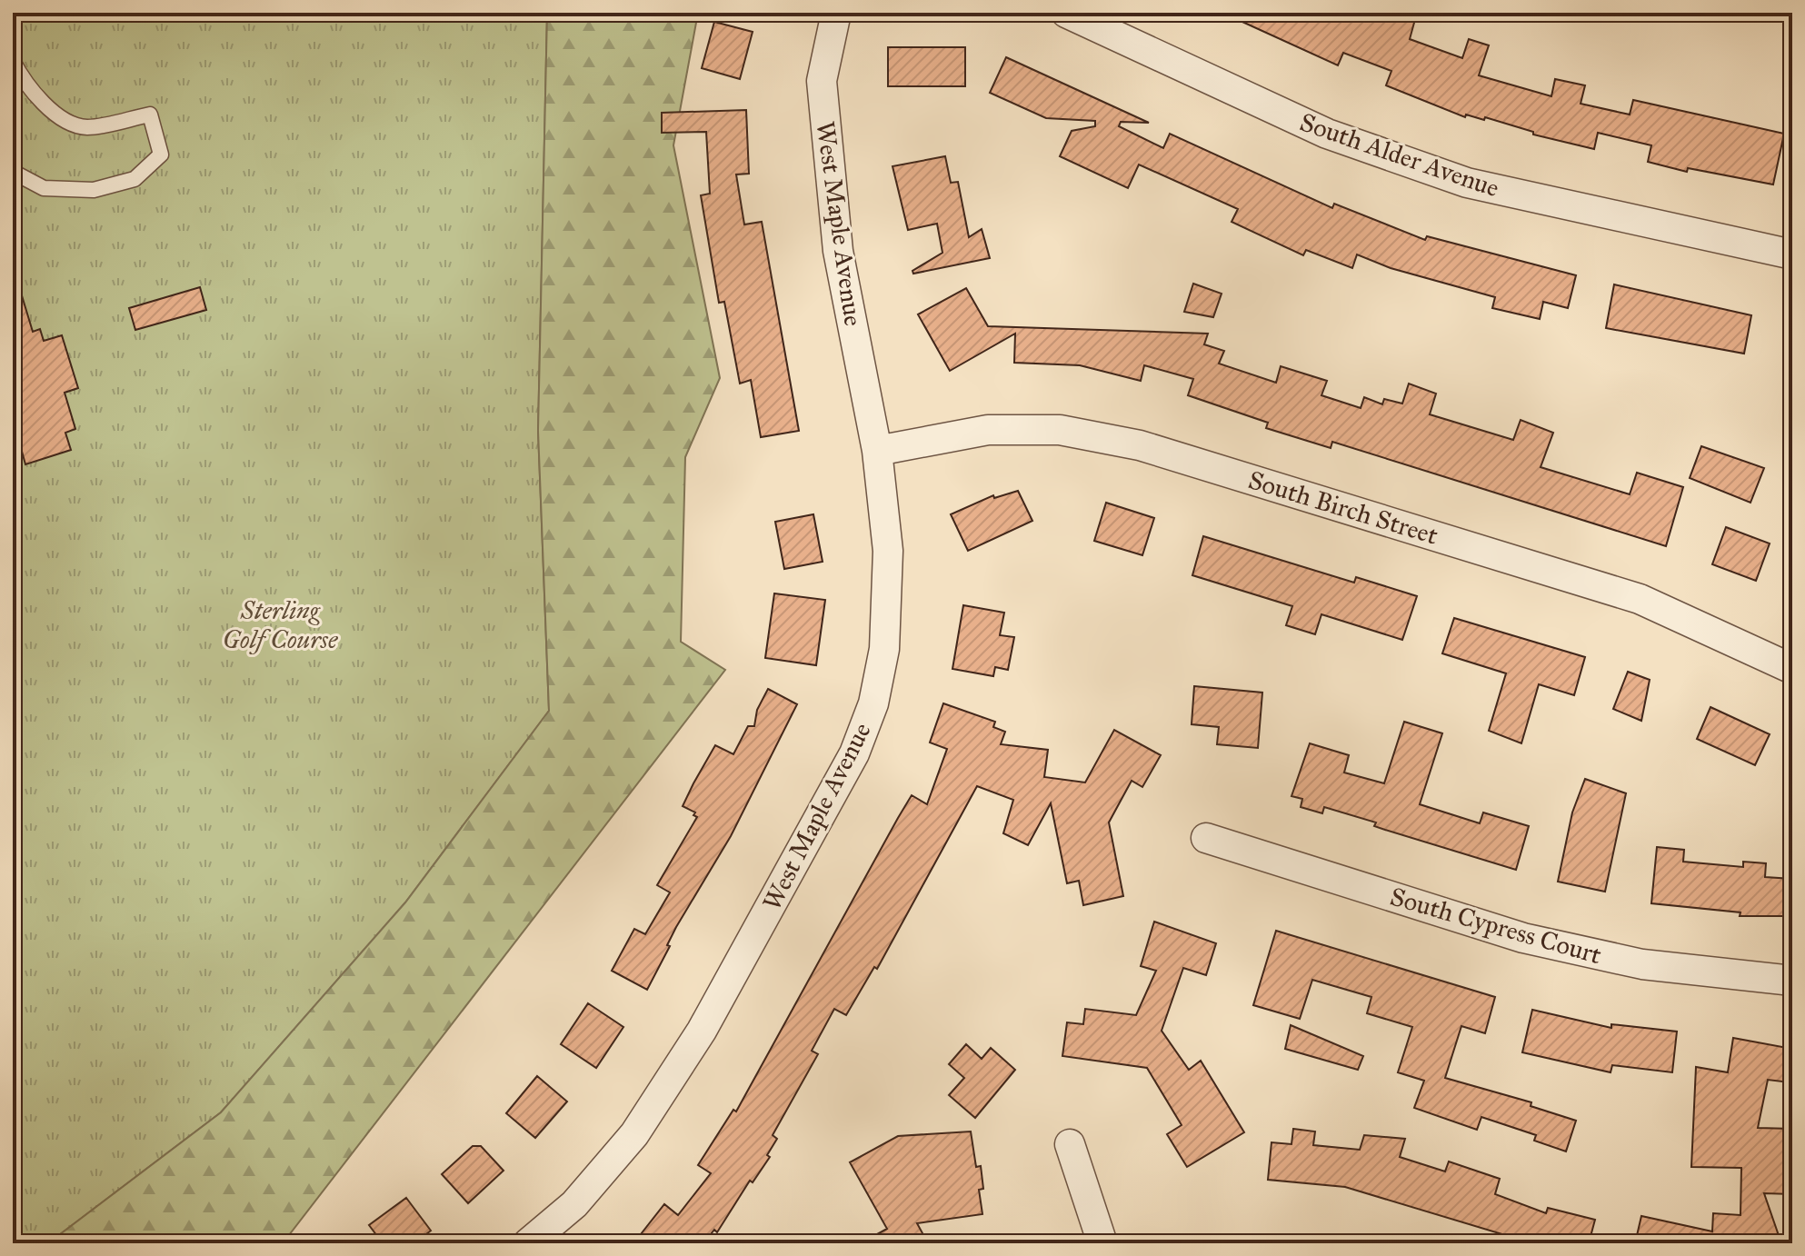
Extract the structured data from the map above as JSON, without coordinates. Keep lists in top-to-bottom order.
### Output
{
  "streets": {
    "street": [
      "South Alder Avenue",
      "West Maple Avenue",
      "South Birch Street",
      "South Cypress Court"
    ]
  },
  "crossings": [
    ["West Maple Avenue", "South Birch Street"]
  ],
  "parks": ["Sterling Golf Course"]
}
